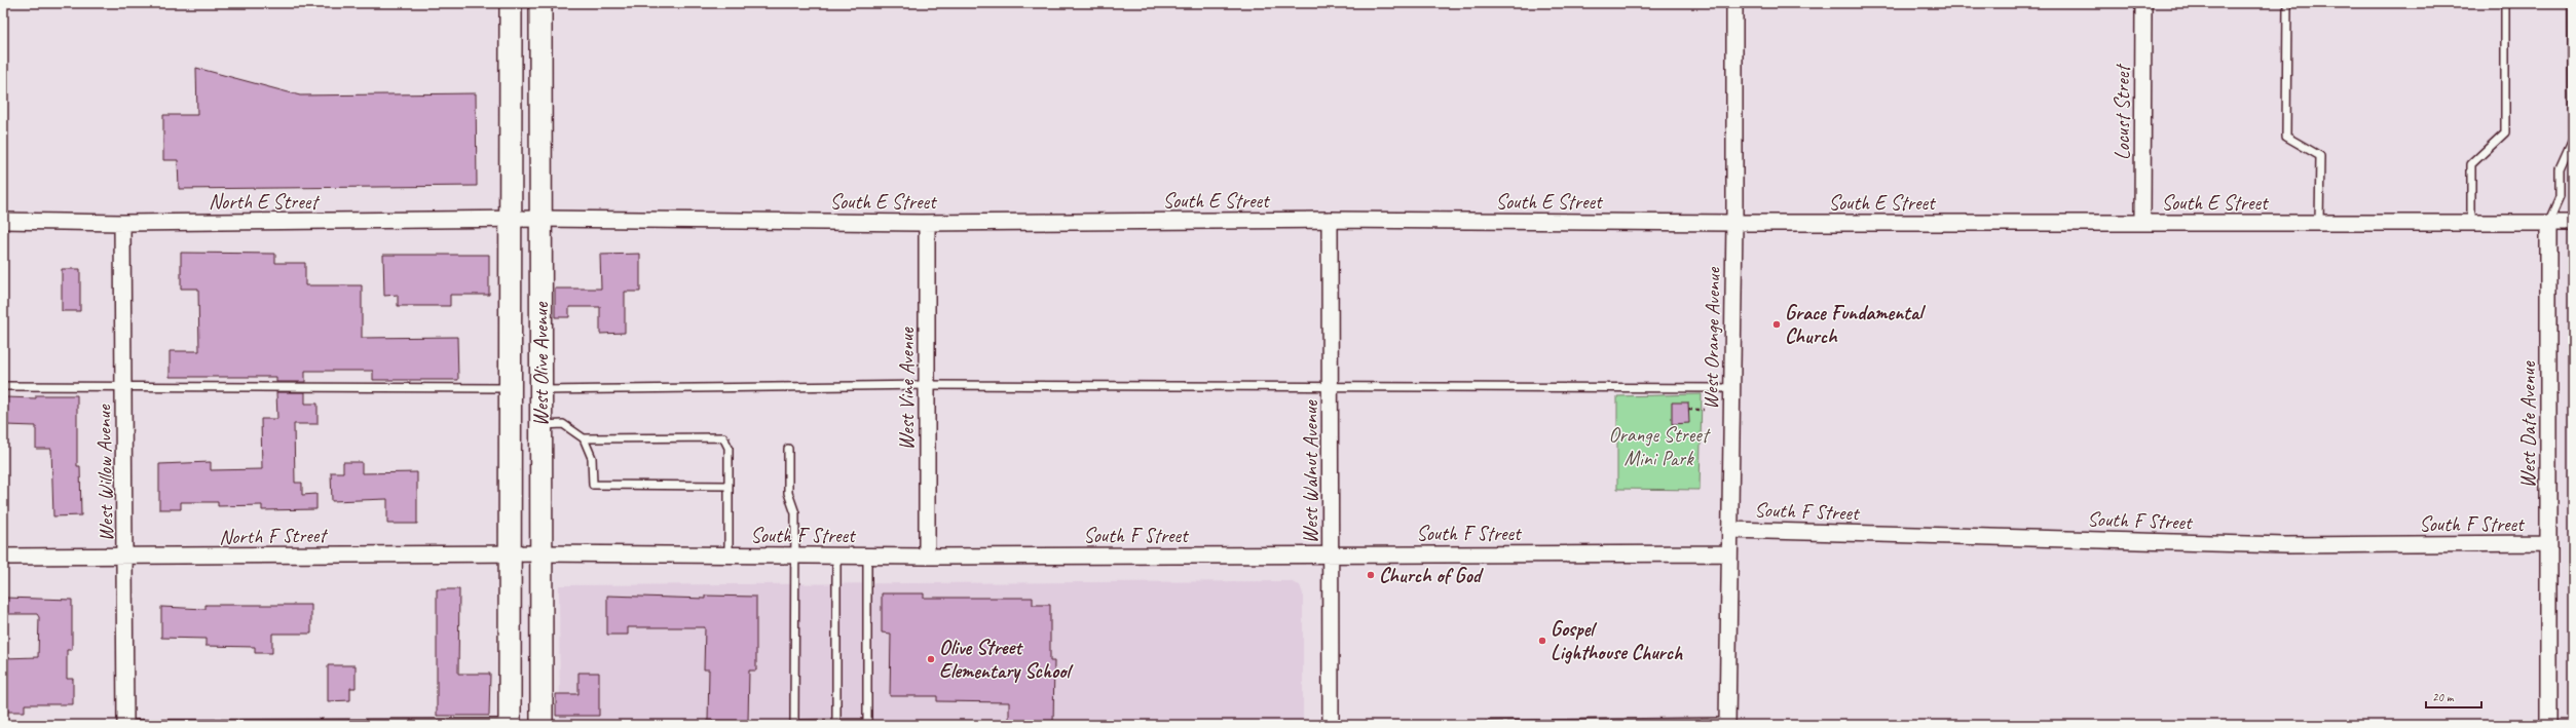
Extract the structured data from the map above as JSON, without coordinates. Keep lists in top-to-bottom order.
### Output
{
  "streets": {
    "main road": ["West Olive Avenue"],
    "street": [
      "Locust Street",
      "South E Street",
      "North E Street",
      "West Orange Avenue",
      "West Vine Avenue",
      "West Date Avenue",
      "West Walnut Avenue",
      "West Willow Avenue",
      "South F Street",
      "North F Street"
    ]
  },
  "crossings": [
    ["Locust Street", "South E Street"],
    ["South E Street", "North E Street"],
    ["South E Street", "West Orange Avenue"],
    ["South E Street", "West Olive Avenue"],
    ["South E Street", "West Vine Avenue"],
    ["South E Street", "West Date Avenue"],
    ["South E Street", "West Walnut Avenue"],
    ["North E Street", "West Olive Avenue"],
    ["North E Street", "West Willow Avenue"],
    ["West Orange Avenue", "South F Street"],
    ["West Olive Avenue", "South F Street"],
    ["West Olive Avenue", "North F Street"],
    ["West Vine Avenue", "South F Street"],
    ["West Date Avenue", "South F Street"],
    ["West Walnut Avenue", "South F Street"],
    ["West Willow Avenue", "North F Street"],
    ["South F Street", "North F Street"]
  ],
  "parks": ["Orange Street Mini Park"],
  "places": [
    "Grace Fundamental Church",
    "Church of God",
    "Gospel Lighthouse Church",
    "Olive Street Elementary School"
  ],
  "scale_bar": "20 m"
}
